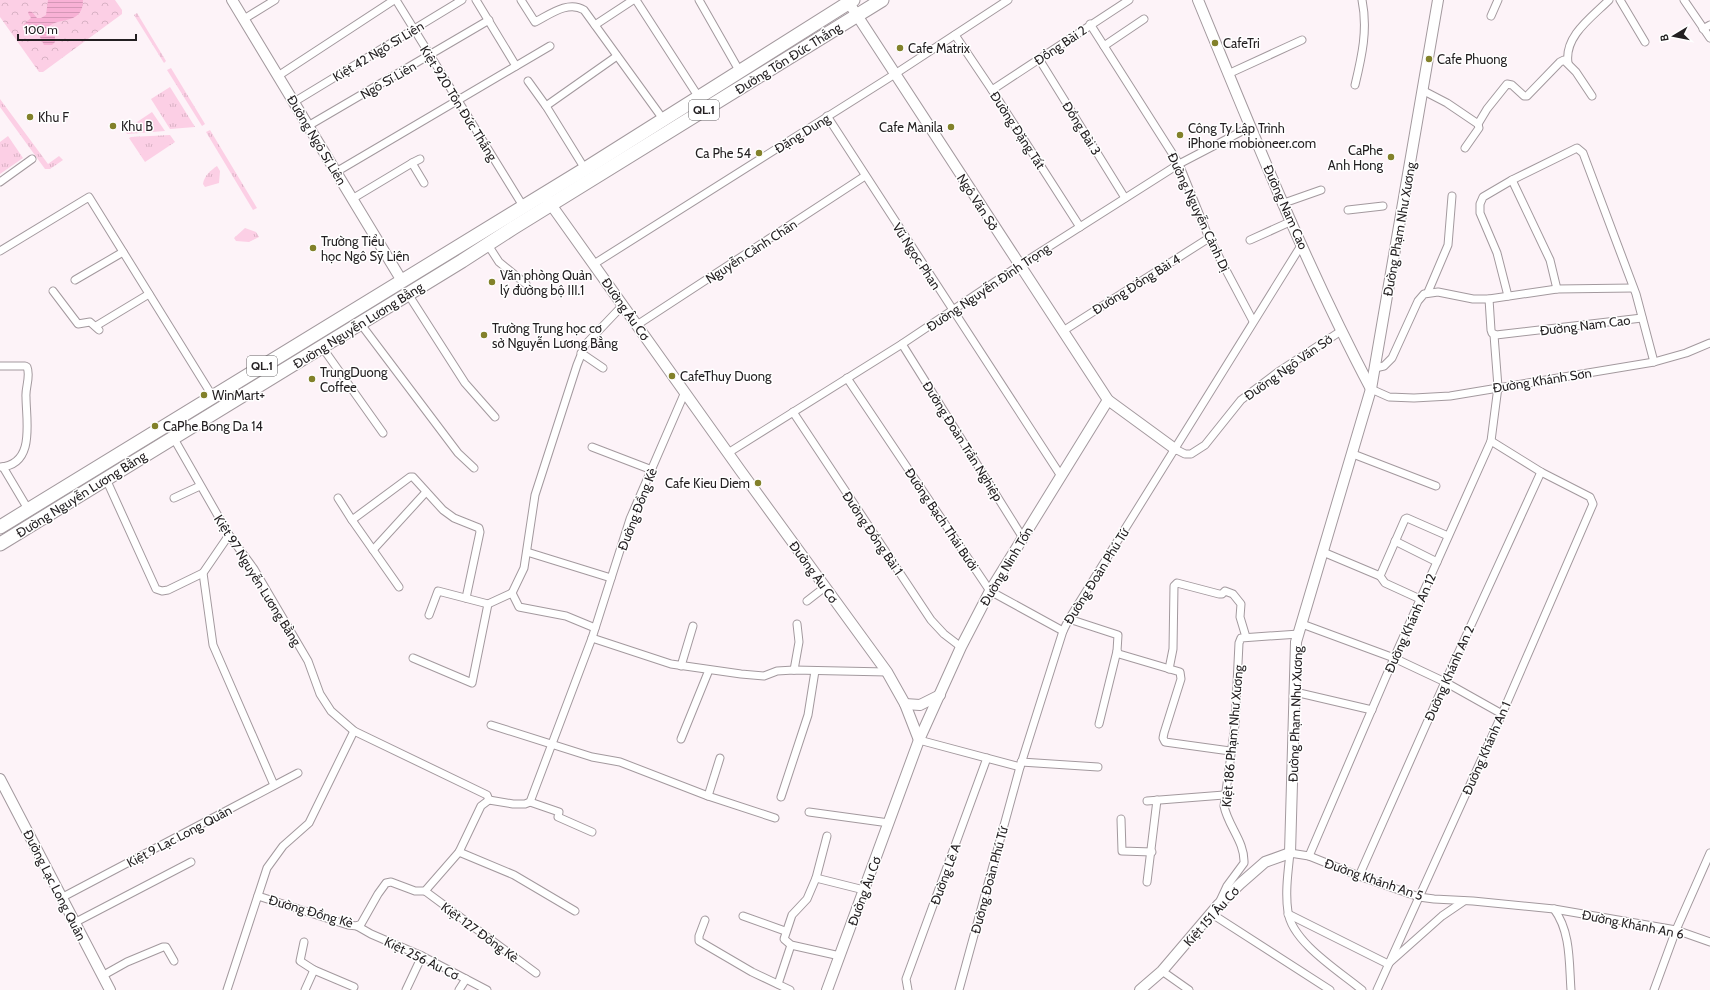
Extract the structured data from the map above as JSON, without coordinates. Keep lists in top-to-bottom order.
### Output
{
  "streets": {
    "highway": ["Đường Tôn Đức Thắng", "QL.1", "Đường Nguyễn Lương Bằng"],
    "street": [
      "Đồng Bài 2",
      "Kiệt 42 Ngô Sĩ Liên",
      "Ngô Sĩ Liên",
      "Kiệt 920 Tôn Đức Thắng",
      "Đồng Bài 3",
      "Đường Đặng Tất",
      "Đặng Dung",
      "Đường Ngô Sĩ Liên",
      "Ngô Văn Sở",
      "Đường Nam Cao",
      "Đường Nguyễn Cảnh Dị",
      "Đường Phạm Như Xương",
      "Nguyễn Cảnh Chân",
      "Vũ Ngọc Phan",
      "Đường Đồng Bài 4",
      "Đường Nguyễn Đình Trọng",
      "Đường Âu Cơ",
      "Đường Ngô Văn Sở",
      "Đường Khánh Sơn",
      "Đường Đoàn Trần Nghiệp",
      "Đường Đồng Kè",
      "Đường Bạch Thái Bưởi",
      "Đường Đồng Bài 1",
      "Đường Ninh Tốn",
      "Đường Đoàn Phú Tứ",
      "Kiệt 97 Nguyễn Lương Bằng",
      "Đường Khánh An 12",
      "Đường Khánh An 2",
      "Kiệt 186 Phạm Như Xương",
      "Đường Khánh An 1",
      "Kiệt 9 Lạc Long Quân",
      "Đường Lê A",
      "Đường Khánh An 5",
      "Đường Lạc Long Quân",
      "Kiệt 151 Âu Cơ",
      "Đường Khánh An 6",
      "Kiệt 127 Đồng Kè",
      "Kiệt 256 Âu Cơ"
    ]
  },
  "crossings": [
    ["Đồng Bài 2", "Đồng Bài 3"],
    ["Đồng Bài 2", "Đường Đặng Tất"],
    ["Đồng Bài 2", "Đường Nguyễn Cảnh Dị"],
    ["Kiệt 42 Ngô Sĩ Liên", "Kiệt 920 Tôn Đức Thắng"],
    ["Kiệt 42 Ngô Sĩ Liên", "Đường Ngô Sĩ Liên"],
    ["Đường Tôn Đức Thắng", "Ngô Văn Sở"],
    ["Đường Tôn Đức Thắng", "Đường Âu Cơ"],
    ["Đường Tôn Đức Thắng", "Đường Nguyễn Lương Bằng"],
    ["Ngô Sĩ Liên", "Kiệt 920 Tôn Đức Thắng"],
    ["Ngô Sĩ Liên", "Đường Ngô Sĩ Liên"],
    ["Kiệt 920 Tôn Đức Thắng", "Đường Nguyễn Lương Bằng"],
    ["Đồng Bài 3", "Đường Nguyễn Đình Trọng"],
    ["Đường Đặng Tất", "Đặng Dung"],
    ["Đường Đặng Tất", "Đường Nguyễn Đình Trọng"],
    ["Đặng Dung", "Ngô Văn Sở"],
    ["Đặng Dung", "Vũ Ngọc Phan"],
    ["Đặng Dung", "Đường Âu Cơ"],
    ["Đường Ngô Sĩ Liên", "Đường Nguyễn Lương Bằng"],
    ["Ngô Văn Sở", "Đường Đồng Bài 4"],
    ["Ngô Văn Sở", "Đường Nguyễn Đình Trọng"],
    ["Ngô Văn Sở", "Đường Ngô Văn Sở"],
    ["Ngô Văn Sở", "Đường Ninh Tốn"],
    ["Đường Nam Cao", "Đường Phạm Như Xương"],
    ["Đường Nam Cao", "Đường Nguyễn Đình Trọng"],
    ["Đường Nam Cao", "Đường Ngô Văn Sở"],
    ["Đường Nam Cao", "Đường Khánh Sơn"],
    ["Đường Nam Cao", "Đường Đoàn Phú Tứ"],
    ["Đường Nam Cao", "Đường Khánh An 12"],
    ["Đường Nguyễn Cảnh Dị", "Đường Đồng Bài 4"],
    ["Đường Nguyễn Cảnh Dị", "Đường Nguyễn Đình Trọng"],
    ["Đường Nguyễn Cảnh Dị", "Đường Đoàn Phú Tứ"],
    ["Đường Phạm Như Xương", "Đường Khánh Sơn"],
    ["Đường Phạm Như Xương", "Đường Khánh An 5"],
    ["Đường Phạm Như Xương", "Kiệt 151 Âu Cơ"],
    ["Nguyễn Cảnh Chân", "Vũ Ngọc Phan"],
    ["Nguyễn Cảnh Chân", "Đường Âu Cơ"],
    ["Vũ Ngọc Phan", "Đường Nguyễn Đình Trọng"],
    ["Vũ Ngọc Phan", "Đường Ninh Tốn"],
    ["Đường Nguyễn Đình Trọng", "Đường Âu Cơ"],
    ["Đường Nguyễn Đình Trọng", "Đường Đoàn Trần Nghiệp"],
    ["Đường Nguyễn Đình Trọng", "Đường Bạch Thái Bưởi"],
    ["Đường Nguyễn Đình Trọng", "Đường Đồng Bài 1"],
    ["Đường Âu Cơ", "Đường Nguyễn Lương Bằng"],
    ["Đường Âu Cơ", "Đường Đồng Kè"],
    ["Đường Âu Cơ", "Đường Ninh Tốn"],
    ["Đường Nguyễn Lương Bằng", "Kiệt 97 Nguyễn Lương Bằng"],
    ["Đường Ngô Văn Sở", "Đường Ninh Tốn"],
    ["Đường Ngô Văn Sở", "Đường Đoàn Phú Tứ"],
    ["Đường Khánh Sơn", "Đường Khánh An 12"],
    ["Đường Đoàn Trần Nghiệp", "Đường Ninh Tốn"],
    ["Đường Đồng Kè", "Kiệt 97 Nguyễn Lương Bằng"],
    ["Đường Đồng Kè", "Kiệt 127 Đồng Kè"],
    ["Đường Đồng Kè", "Kiệt 256 Âu Cơ"],
    ["Đường Bạch Thái Bưởi", "Đường Ninh Tốn"],
    ["Đường Bạch Thái Bưởi", "Đường Đoàn Phú Tứ"],
    ["Đường Đồng Bài 1", "Đường Ninh Tốn"],
    ["Đường Khánh An 12", "Đường Khánh An 5"],
    ["Đường Khánh An 2", "Đường Khánh An 1"],
    ["Đường Khánh An 2", "Đường Khánh An 5"],
    ["Kiệt 186 Phạm Như Xương", "Kiệt 151 Âu Cơ"],
    ["Đường Khánh An 1", "Đường Khánh An 5"],
    ["Kiệt 9 Lạc Long Quân", "Đường Lạc Long Quân"],
    ["Đường Khánh An 5", "Kiệt 151 Âu Cơ"],
    ["Đường Khánh An 5", "Đường Khánh An 6"]
  ],
  "places": [
    "CafeTri",
    "Cafe Matrix",
    "Cafe Phuong",
    "Khu F",
    "Khu B",
    "Cafe Manila",
    "Công Ty Lập Trình iPhone mobioneer.com",
    "Ca Phe 54",
    "CaPhe Anh Hong",
    "Trường Tiểu học Ngô Sỹ Liên",
    "Văn phòng Quản lý đường bộ III.1",
    "Trường Trung học cơ sở Nguyễn Lương Bằng",
    "CafeThuy Duong",
    "TrungDuong Coffee",
    "WinMart+",
    "CaPhe Bong Da 14",
    "Cafe Kieu Diem"
  ],
  "scale_bar": "100 m",
  "north": "left"
}
